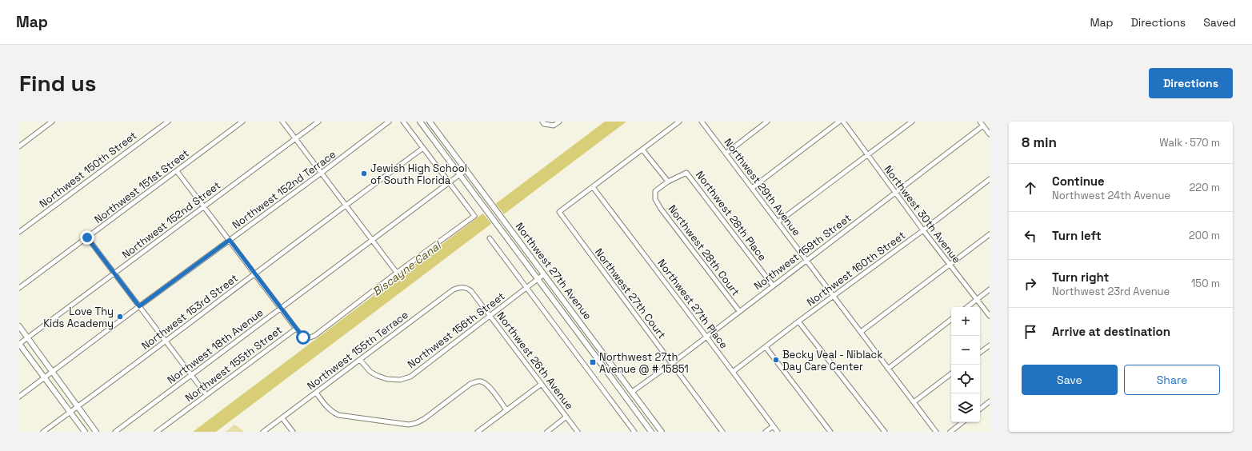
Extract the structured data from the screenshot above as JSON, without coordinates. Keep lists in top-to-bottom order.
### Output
{
  "streets": {
    "main road": ["Northwest 27th Avenue"],
    "street": [
      "Northwest 150th Street",
      "Northwest 151st Street",
      "Northwest 29th Avenue",
      "Northwest 152nd Terrace",
      "Northwest 30th Avenue",
      "Northwest 28th Place",
      "Northwest 152nd Street",
      "Northwest 28th Court",
      "Northwest 159th Street",
      "Northwest 160th Street",
      "Northwest 27th Court",
      "Northwest 27th Place",
      "Northwest 153rd Street",
      "Northwest 156th Street",
      "Northwest 18th Avenue",
      "Northwest 155th Terrace",
      "Northwest 26th Avenue",
      "Northwest 155th Street"
    ]
  },
  "crossings": [
    ["Northwest 29th Avenue", "Northwest 159th Street"],
    ["Northwest 29th Avenue", "Northwest 160th Street"],
    ["Northwest 30th Avenue", "Northwest 159th Street"],
    ["Northwest 30th Avenue", "Northwest 160th Street"],
    ["Northwest 28th Place", "Northwest 28th Court"],
    ["Northwest 28th Place", "Northwest 159th Street"],
    ["Northwest 28th Court", "Northwest 159th Street"],
    ["Northwest 159th Street", "Northwest 27th Avenue"],
    ["Northwest 159th Street", "Northwest 27th Court"],
    ["Northwest 159th Street", "Northwest 27th Place"],
    ["Northwest 160th Street", "Northwest 27th Place"],
    ["Northwest 27th Avenue", "Northwest 156th Street"],
    ["Northwest 27th Avenue", "Northwest 18th Avenue"],
    ["Northwest 27th Court", "Northwest 27th Place"],
    ["Northwest 156th Street", "Northwest 155th Terrace"],
    ["Northwest 156th Street", "Northwest 26th Avenue"],
    ["Northwest 18th Avenue", "Northwest 155th Street"],
    ["Northwest 155th Terrace", "Northwest 26th Avenue"]
  ],
  "water": ["Biscayne Canal"],
  "places": {
    "other": ["Jewish High School of South Florida", "Love Thy Kids Academy", "Becky Veal - Niblack Day Care Center"],
    "transit": ["Northwest 27th Avenue @ # 15851"]
  },
  "page": {
    "header": "Map",
    "nav": ["Map", "Directions", "Saved"],
    "buttons": [
      "Directions",
      ["Save", "Share"]
    ],
    "title": "Find us",
    "heading": ["8 min", "Walk · 570 m"],
    "list": [
      ["Continue", "Northwest 24th Avenue", "220 m"],
      ["Turn left", "200 m"],
      ["Turn right", "Northwest 23rd Avenue", "150 m"],
      "Arrive at destination"
    ],
    "map_buttons": ["+", "−"]
  }
}
